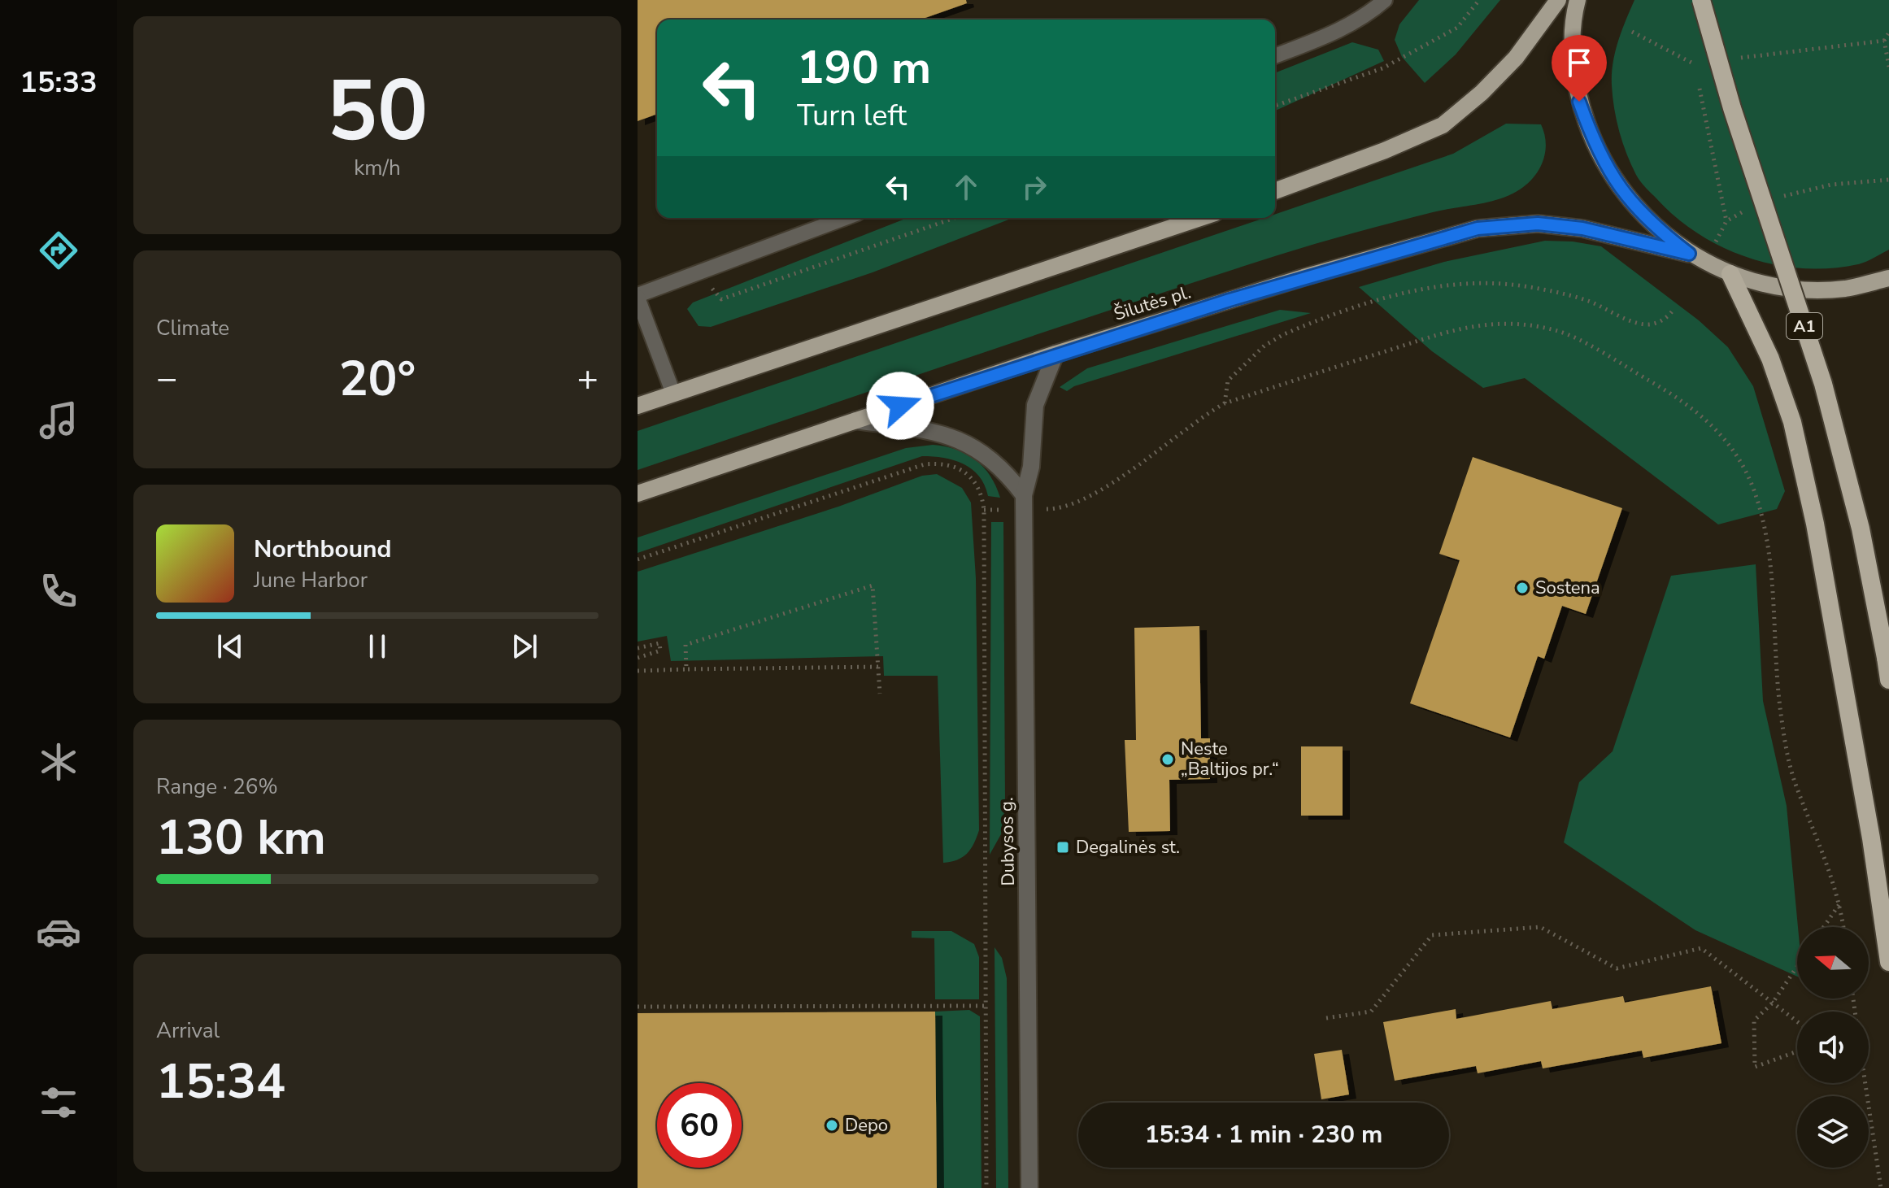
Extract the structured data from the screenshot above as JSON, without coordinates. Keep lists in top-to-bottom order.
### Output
{
  "streets": {
    "highway": ["A1"],
    "main road": ["Šilutės pl."],
    "street": ["Dubysos g."]
  },
  "crossings": [
    ["Šilutės pl.", "Dubysos g."]
  ],
  "places": {
    "other": ["Sostena", "Neste „Baltijos pr.“", "Depo"],
    "transit": ["Degalinės st."]
  },
  "north": "left",
  "page": {
    "tabs": "15:33",
    "tile": [
      ["50", "km/h"],
      "Climate",
      ["Range · 26%", "130 km"],
      ["Arrival", "15:34"]
    ],
    "turn": ["190 m", "Turn left"],
    "heat": ["−", "20°", "+"],
    "song": ["Northbound", "June Harbor"],
    "limit": "60",
    "trip": "15:34 · 1 min · 230 m"
  }
}
